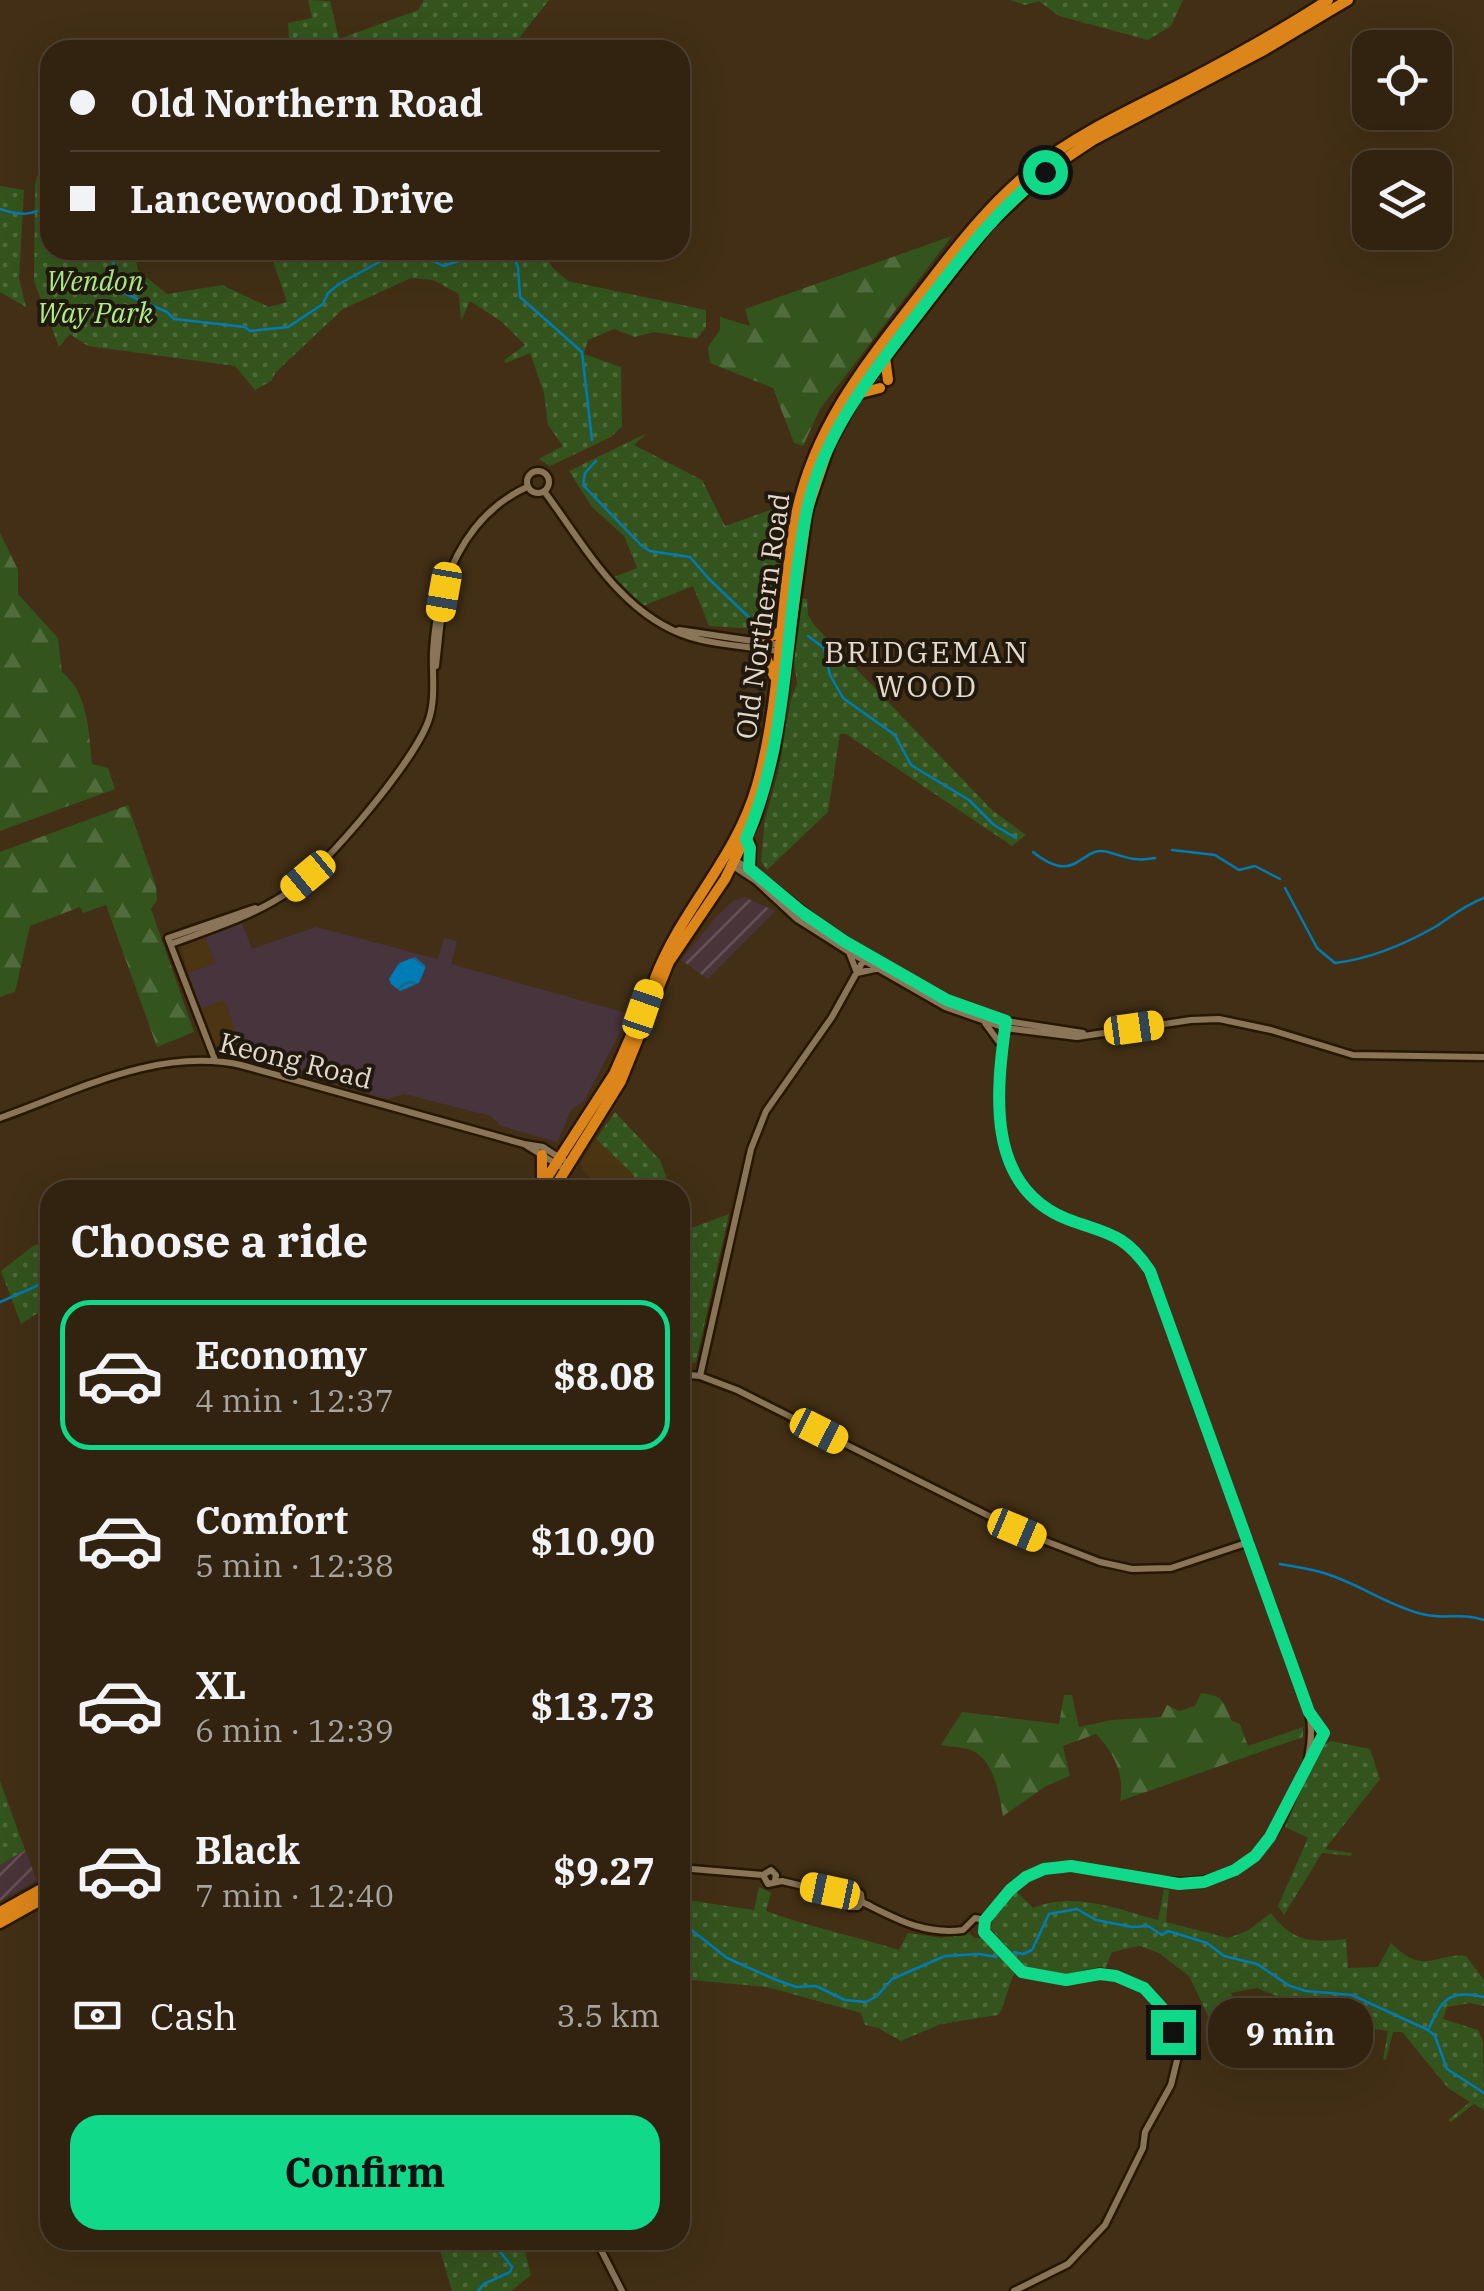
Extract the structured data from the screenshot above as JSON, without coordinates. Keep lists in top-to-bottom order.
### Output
{
  "streets": {
    "highway": ["Old Northern Road"],
    "street": ["Keong Road"]
  },
  "crossings": [
    ["Old Northern Road", "Keong Road"]
  ],
  "districts": ["BRIDGEMAN WOOD"],
  "parks": ["Wendon Way Park"],
  "page": {
    "banner": ["Old Northern Road", "Lancewood Drive"],
    "heading": "Choose a ride",
    "list": [
      {
        "name": "Economy",
        "note": "4 min · 12:37",
        "value": "$8.08"
      },
      {
        "name": "Comfort",
        "note": "5 min · 12:38",
        "value": "$10.90"
      },
      {
        "name": "XL",
        "note": "6 min · 12:39",
        "value": "$13.73"
      },
      {
        "name": "Black",
        "note": "7 min · 12:40",
        "value": "$9.27"
      }
    ],
    "pay": ["Cash", "3.5 km"],
    "bubble": "9 min",
    "buttons": "Confirm"
  }
}
